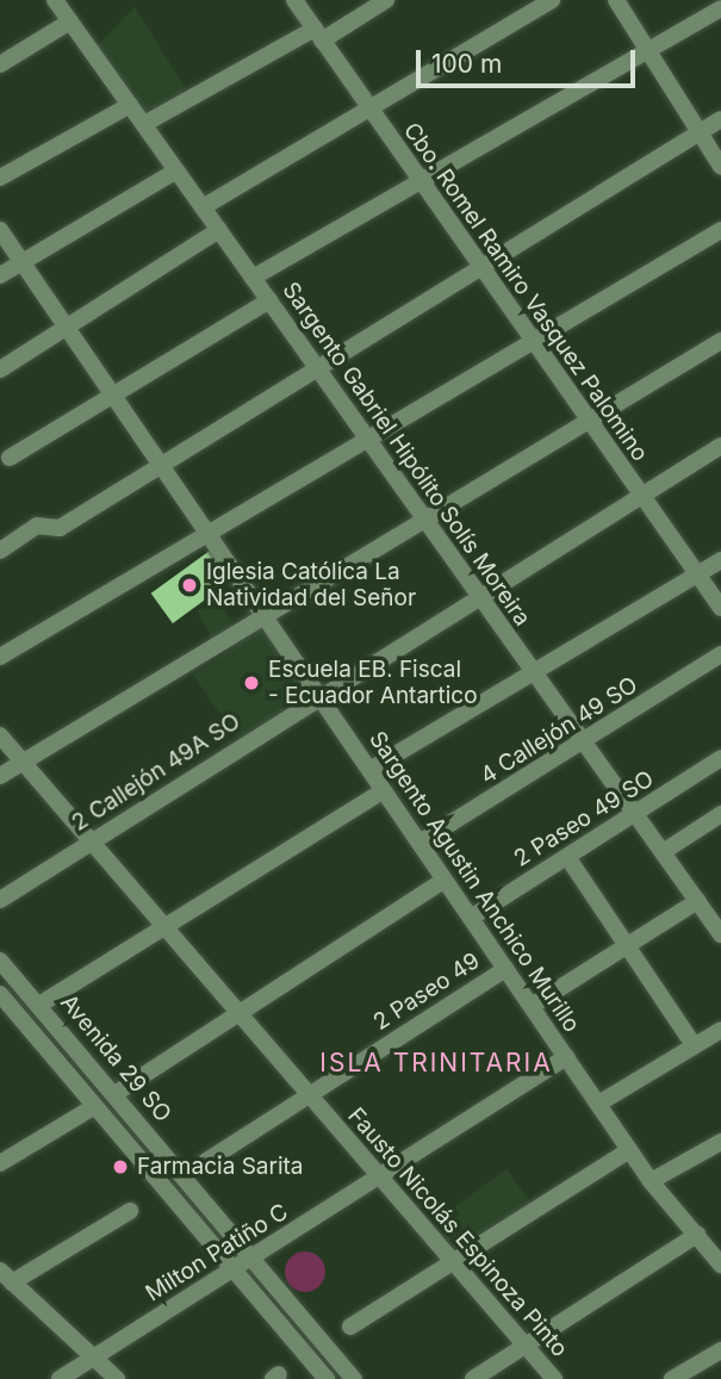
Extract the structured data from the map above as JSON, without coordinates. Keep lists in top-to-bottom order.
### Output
{
  "streets": {
    "street": [
      "Cbo. Romel Ramiro Vasquez Palomino",
      "Sargento Gabriel Hipólito Solís Moreira",
      "4 Callejón 49 SO",
      "2 Callejón 49A SO",
      "2 Paseo 49 SO",
      "Sargento Agustin Anchico Murillo",
      "2 Paseo 49",
      "Avenida 29 SO",
      "Fausto Nicolás Espinoza Pinto",
      "Milton Patiño C"
    ]
  },
  "crossings": [
    ["Cbo. Romel Ramiro Vasquez Palomino", "2 Callejón 49A SO"],
    ["Sargento Gabriel Hipólito Solís Moreira", "4 Callejón 49 SO"],
    ["Sargento Gabriel Hipólito Solís Moreira", "2 Callejón 49A SO"],
    ["Sargento Gabriel Hipólito Solís Moreira", "2 Paseo 49 SO"],
    ["4 Callejón 49 SO", "Sargento Agustin Anchico Murillo"],
    ["2 Callejón 49A SO", "Sargento Agustin Anchico Murillo"],
    ["2 Callejón 49A SO", "Fausto Nicolás Espinoza Pinto"],
    ["2 Paseo 49 SO", "Sargento Agustin Anchico Murillo"],
    ["Sargento Agustin Anchico Murillo", "2 Paseo 49"],
    ["Sargento Agustin Anchico Murillo", "Milton Patiño C"],
    ["2 Paseo 49", "Fausto Nicolás Espinoza Pinto"],
    ["Avenida 29 SO", "Milton Patiño C"],
    ["Fausto Nicolás Espinoza Pinto", "Milton Patiño C"]
  ],
  "districts": ["ISLA TRINITARIA"],
  "places": ["Iglesia Católica La Natividad del Señor", "Escuela EB. Fiscal - Ecuador Antartico", "Farmacia Sarita"],
  "scale_bar": "100 m"
}
